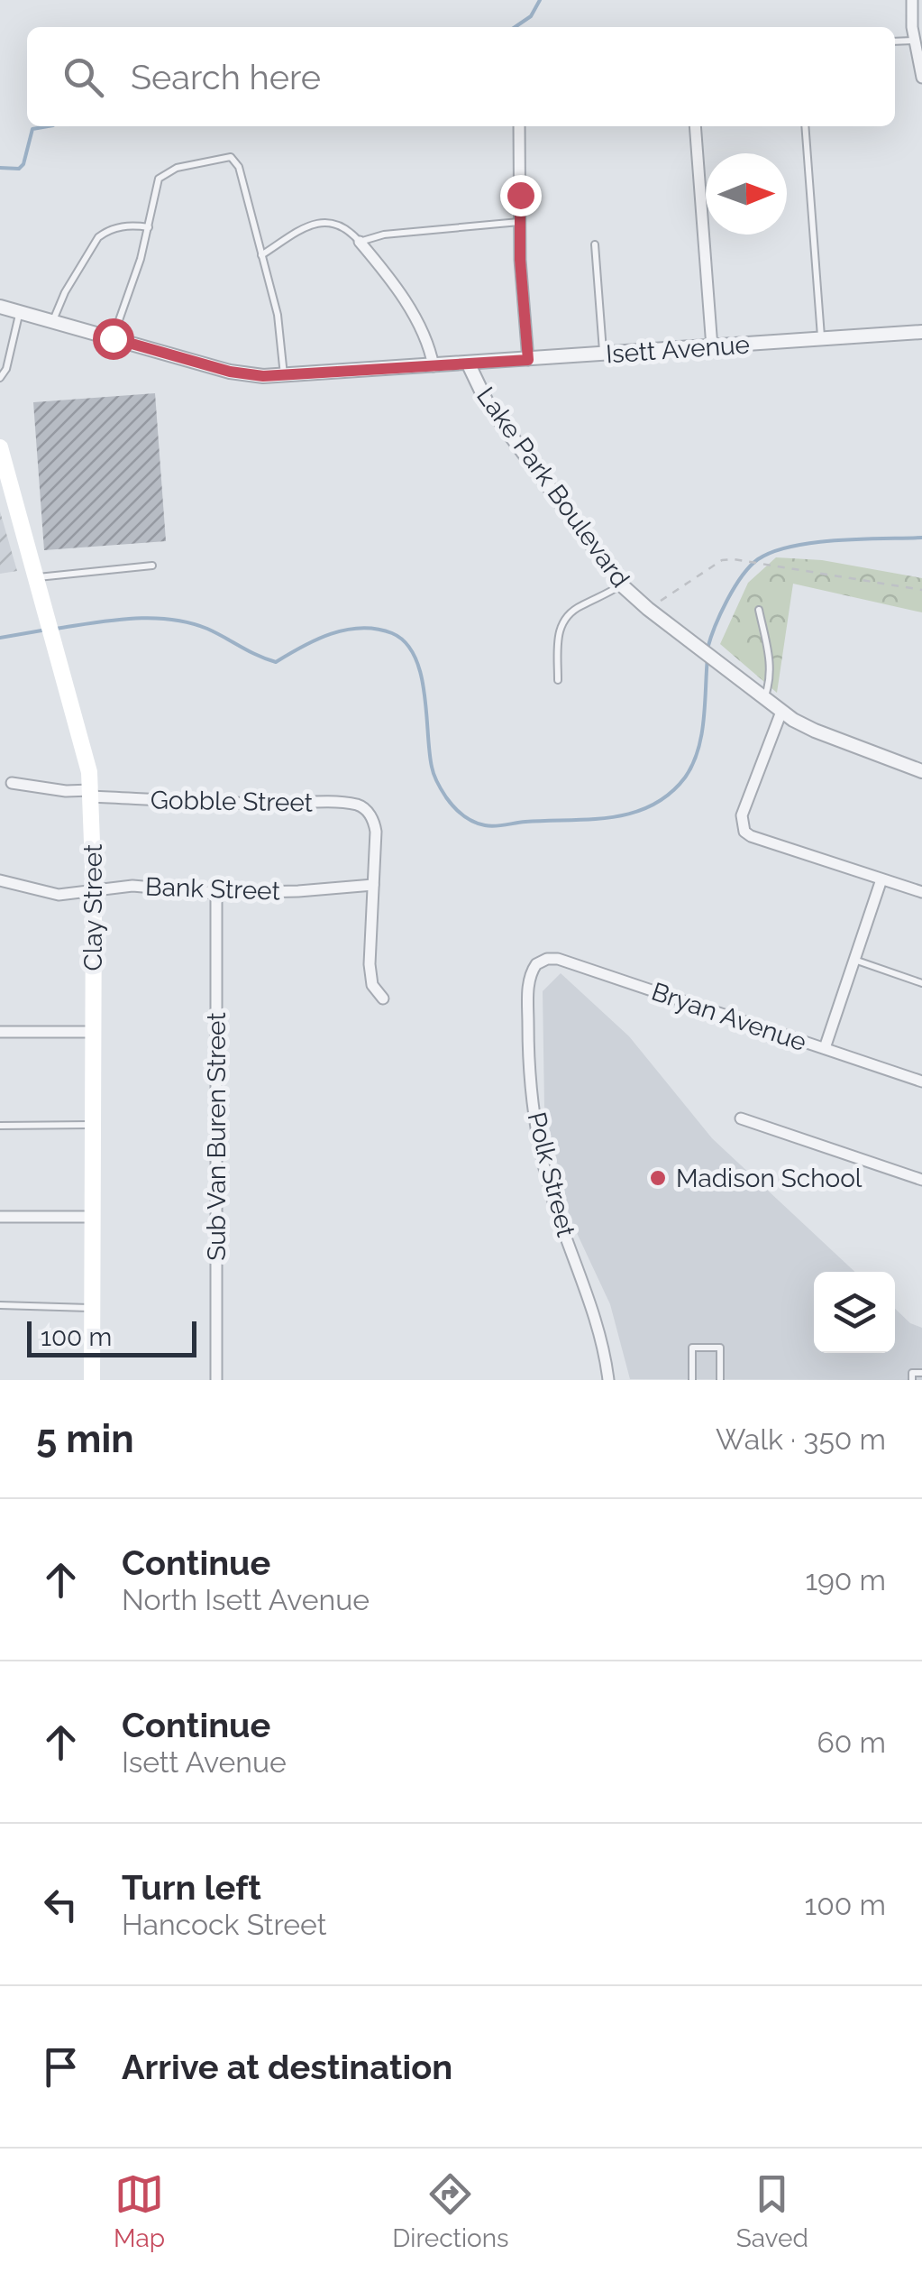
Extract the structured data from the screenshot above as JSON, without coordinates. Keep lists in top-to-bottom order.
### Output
{
  "streets": {
    "main road": ["Clay Street"],
    "street": [
      "Isett Avenue",
      "Lake Park Boulevard",
      "Gobble Street",
      "Bank Street",
      "Bryan Avenue",
      "Sub Van Buren Street",
      "Polk Street"
    ]
  },
  "crossings": [
    ["Isett Avenue", "Lake Park Boulevard"],
    ["Gobble Street", "Bank Street"],
    ["Gobble Street", "Clay Street"],
    ["Bank Street", "Clay Street"],
    ["Bank Street", "Sub Van Buren Street"],
    ["Bryan Avenue", "Polk Street"]
  ],
  "places": ["Madison School"],
  "scale_bar": "100 m",
  "north": "right",
  "page": {
    "search": "Search here",
    "scale": "100 m",
    "heading": ["5 min", "Walk · 350 m"],
    "list": [
      ["Continue", "North Isett Avenue", "190 m"],
      ["Continue", "Isett Avenue", "60 m"],
      ["Turn left", "Hancock Street", "100 m"],
      "Arrive at destination"
    ],
    "nav": ["Map", "Directions", "Saved"]
  }
}
